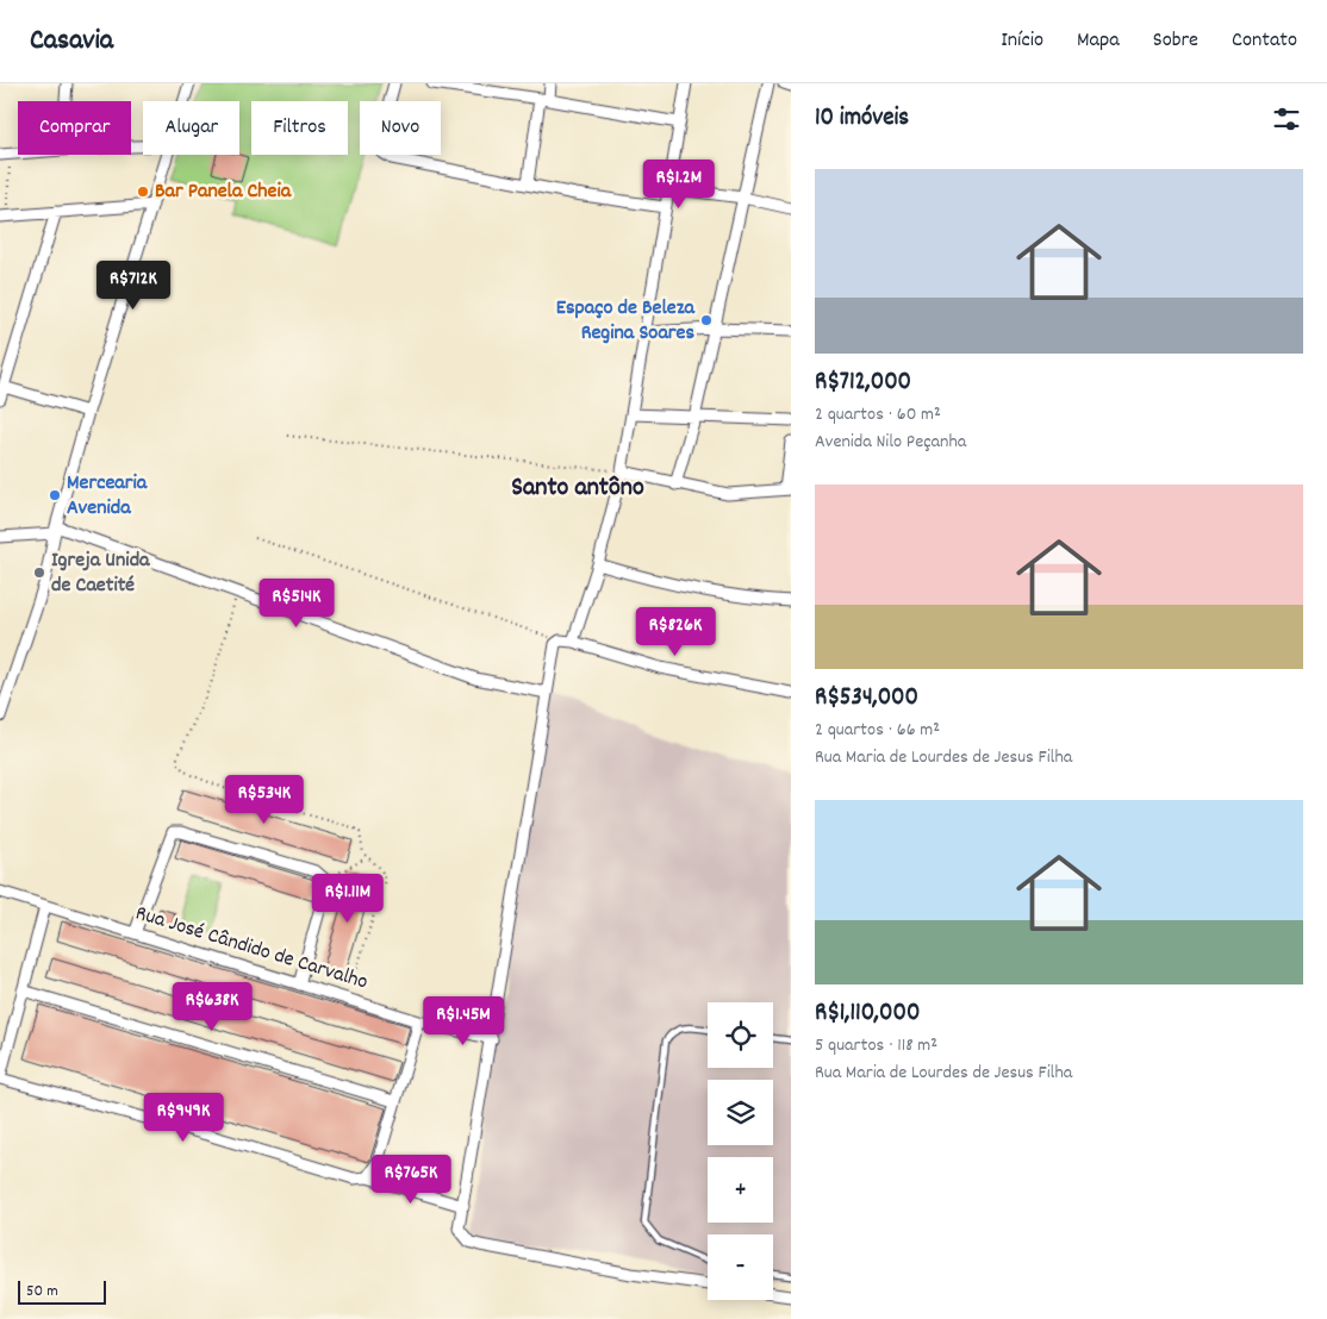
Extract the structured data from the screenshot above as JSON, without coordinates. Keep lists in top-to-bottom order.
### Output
{
  "streets": {
    "street": ["Rua José Cândido de Carvalho"]
  },
  "districts": ["Santo antôno"],
  "places": [
    "Bar Panela Cheia",
    "Espaço de Beleza Regina Soares",
    "Mercearia Avenida",
    "Igreja Unida de Caetité"
  ],
  "scale_bar": "50 m",
  "page": {
    "header": "Casavia",
    "nav": [
      "Início",
      "Mapa",
      "Sobre",
      "Contato"
    ],
    "heading": "10 imóveis",
    "chip": [
      "Comprar",
      "Alugar",
      "Filtros",
      "Novo"
    ],
    "list": [
      {
        "name": "R$712,000",
        "note": "2 quartos · 60 m² · Avenida Nilo Peçanha"
      },
      {
        "name": "R$534,000",
        "note": "2 quartos · 66 m² · Rua Maria de Lourdes de Jesus Filha"
      },
      {
        "name": "R$1,110,000",
        "note": "5 quartos · 118 m² · Rua Maria de Lourdes de Jesus Filha"
      }
    ],
    "price": [
      "R$1.2M",
      "R$712K",
      "R$514K",
      "R$826K",
      "R$534K",
      "R$1.11M",
      "R$638K",
      "R$1.45M",
      "R$949K",
      "R$765K"
    ],
    "map_buttons": ["+", "−"],
    "scale": "50 m"
  }
}
